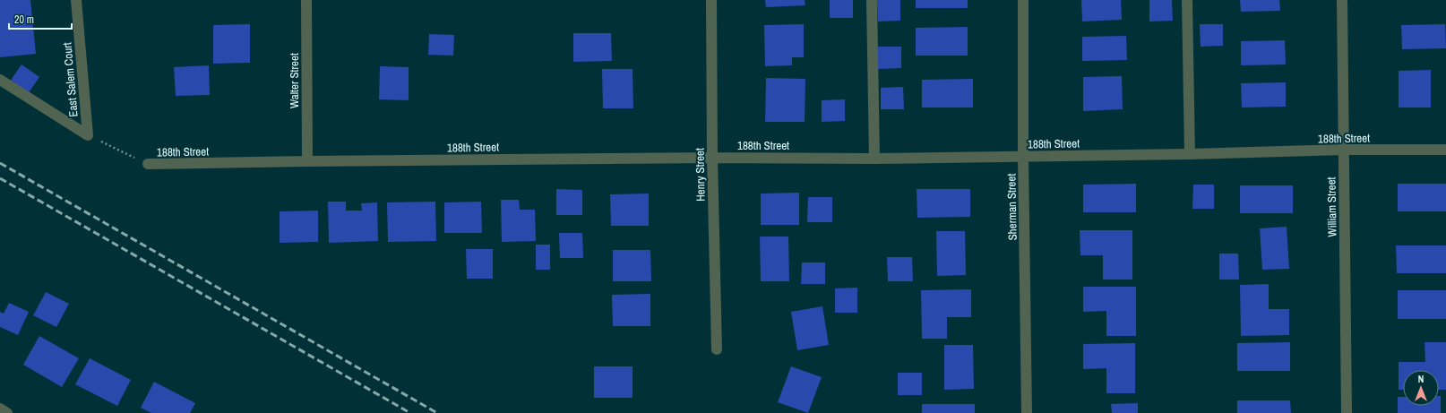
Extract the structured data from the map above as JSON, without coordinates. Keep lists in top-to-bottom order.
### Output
{
  "streets": {
    "street": [
      "East Salem Court",
      "Walter Street",
      "188th Street",
      "Henry Street",
      "Sherman Street",
      "William Street"
    ]
  },
  "crossings": [
    ["East Salem Court", "188th Street"],
    ["Walter Street", "188th Street"],
    ["188th Street", "Henry Street"],
    ["188th Street", "Sherman Street"],
    ["188th Street", "William Street"]
  ],
  "scale_bar": "20 m",
  "north": "top"
}
